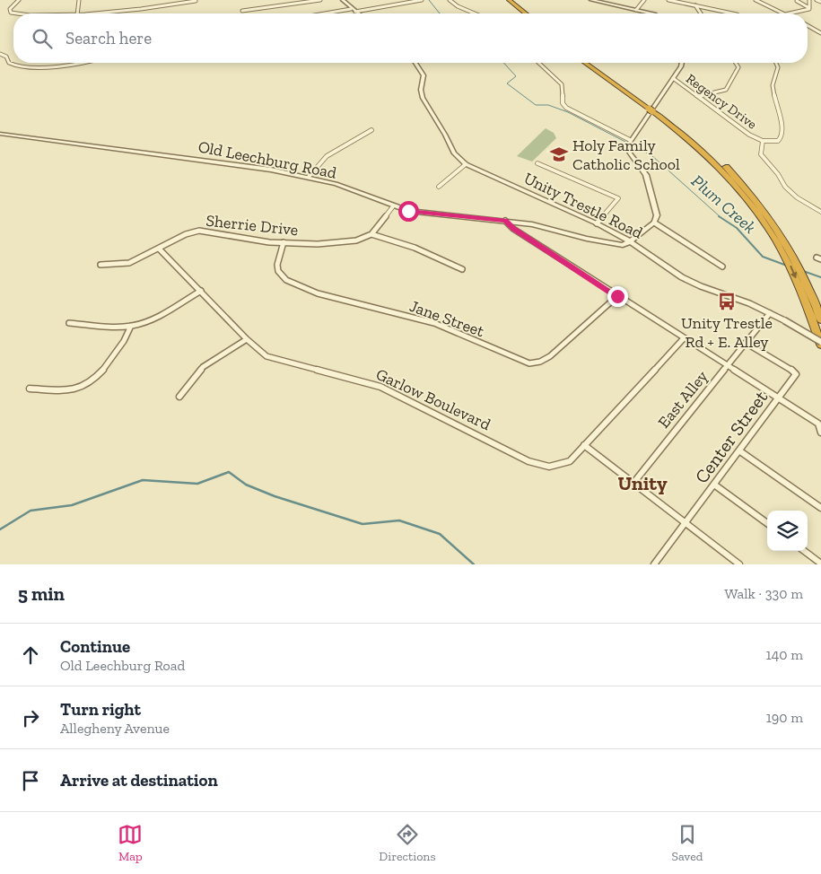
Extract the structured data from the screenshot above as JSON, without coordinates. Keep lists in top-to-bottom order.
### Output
{
  "streets": {
    "street": [
      "Regency Drive",
      "Old Leechburg Road",
      "Unity Trestle Road",
      "Sherrie Drive",
      "Jane Street",
      "Garlow Boulevard",
      "East Alley",
      "Center Street"
    ]
  },
  "crossings": [
    ["Old Leechburg Road", "Unity Trestle Road"],
    ["Unity Trestle Road", "East Alley"],
    ["Sherrie Drive", "Jane Street"],
    ["Sherrie Drive", "Garlow Boulevard"],
    ["East Alley", "Center Street"]
  ],
  "districts": ["Unity"],
  "water": ["Plum Creek"],
  "places": {
    "school or university": ["Holy Family Catholic School"],
    "bus stop": ["Unity Trestle Rd + E. Alley"]
  },
  "page": {
    "search": "Search here",
    "heading": ["5 min", "Walk · 330 m"],
    "list": [
      ["Continue", "Old Leechburg Road", "140 m"],
      ["Turn right", "Allegheny Avenue", "190 m"],
      "Arrive at destination"
    ],
    "nav": ["Map", "Directions", "Saved"]
  }
}
